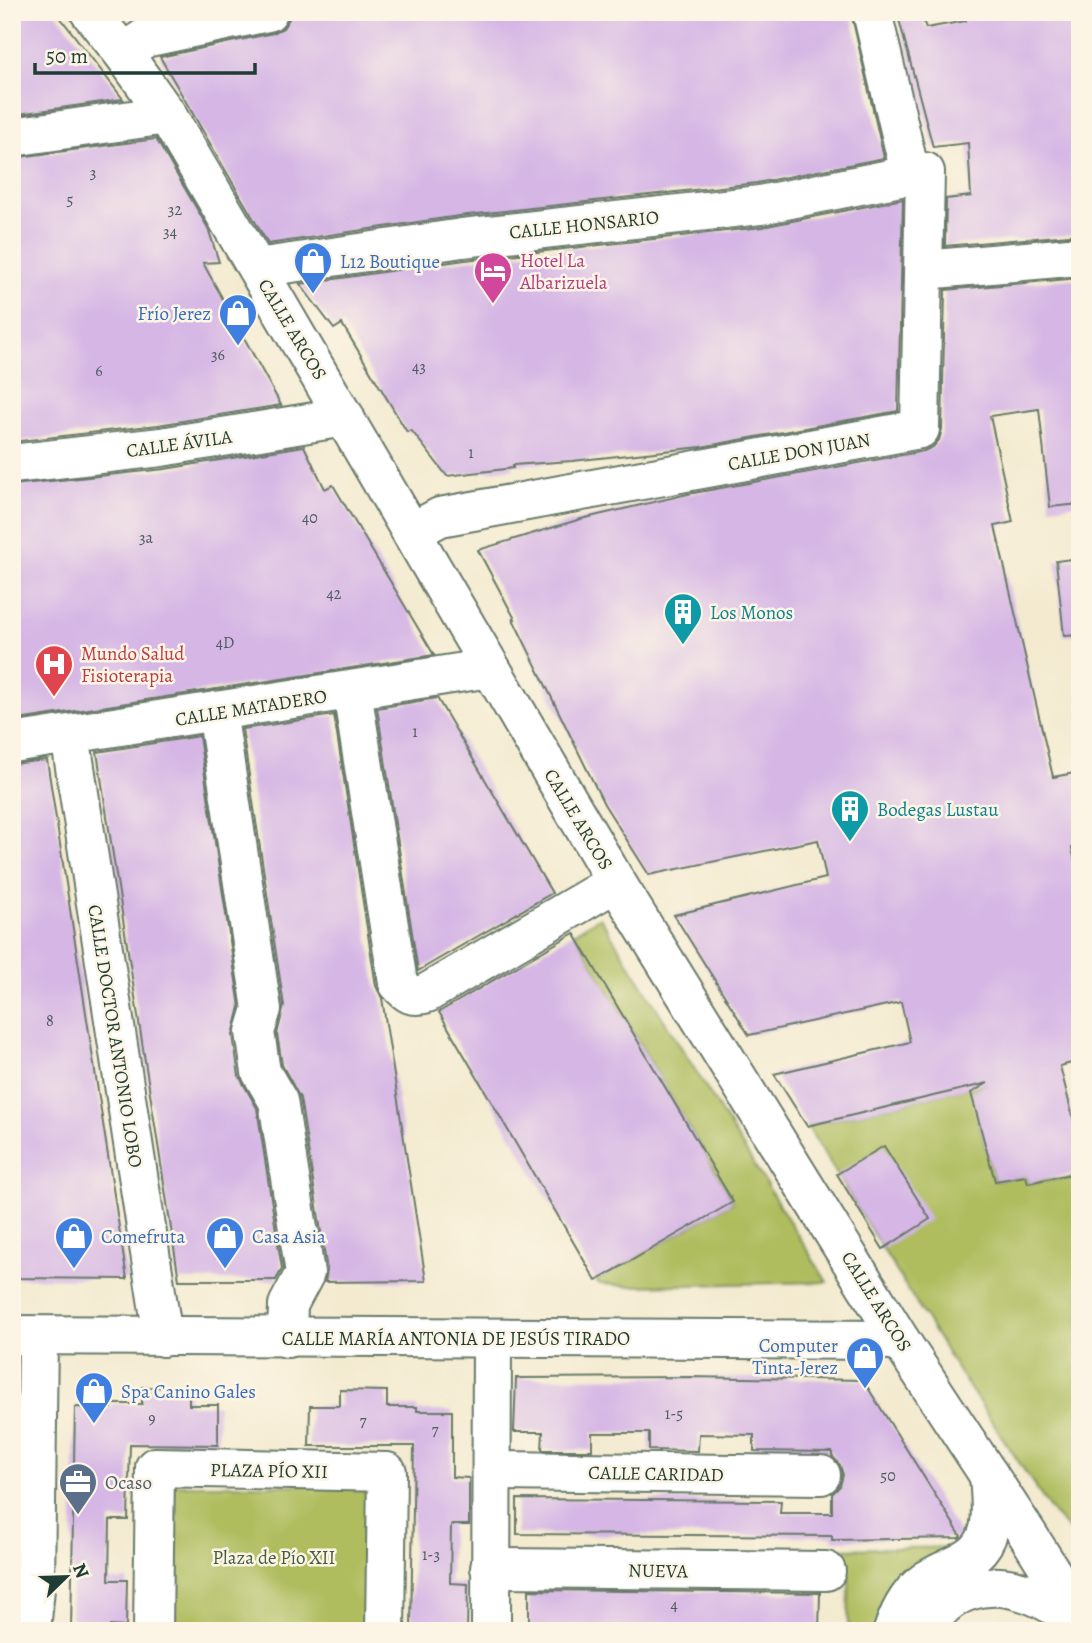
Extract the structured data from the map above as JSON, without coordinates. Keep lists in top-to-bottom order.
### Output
{
  "streets": {
    "street": [
      "CALLE HONSARIO",
      "CALLE ARCOS",
      "CALLE ÁVILA",
      "CALLE DON JUAN",
      "CALLE MATADERO",
      "CALLE DOCTOR ANTONIO LOBO",
      "CALLE MARÍA ANTONIA DE JESÚS TIRADO",
      "PLAZA PÍO XII",
      "CALLE CARIDAD",
      "NUEVA"
    ]
  },
  "crossings": [
    ["CALLE HONSARIO", "CALLE ARCOS"],
    ["CALLE HONSARIO", "CALLE DON JUAN"],
    ["CALLE ARCOS", "CALLE ÁVILA"],
    ["CALLE ARCOS", "CALLE DON JUAN"],
    ["CALLE ARCOS", "CALLE MATADERO"],
    ["CALLE ARCOS", "CALLE MARÍA ANTONIA DE JESÚS TIRADO"],
    ["CALLE MATADERO", "CALLE DOCTOR ANTONIO LOBO"],
    ["CALLE DOCTOR ANTONIO LOBO", "CALLE MARÍA ANTONIA DE JESÚS TIRADO"]
  ],
  "parks": ["Plaza de Pío XII"],
  "places": {
    "shop": [
      "L12 Boutique",
      "Frío Jerez",
      "Comefruta",
      "Casa Asia",
      "Computer Tinta-Jerez",
      "Spa Canino Gales"
    ],
    "hotel": ["Hotel La Albarizuela"],
    "building": ["Los Monos", "Bodegas Lustau"],
    "hospital": ["Mundo Salud Fisioterapia"],
    "office": ["Ocaso"]
  },
  "house_numbers": [
    "3",
    "5",
    "32",
    "34",
    "36",
    "43",
    "6",
    "1",
    "40",
    "3a",
    "42",
    "4D",
    "1",
    "8",
    "1-5",
    "9",
    "7",
    "7",
    "50",
    "1-3",
    "4"
  ],
  "scale_bar": "50 m",
  "north": "top right"
}
